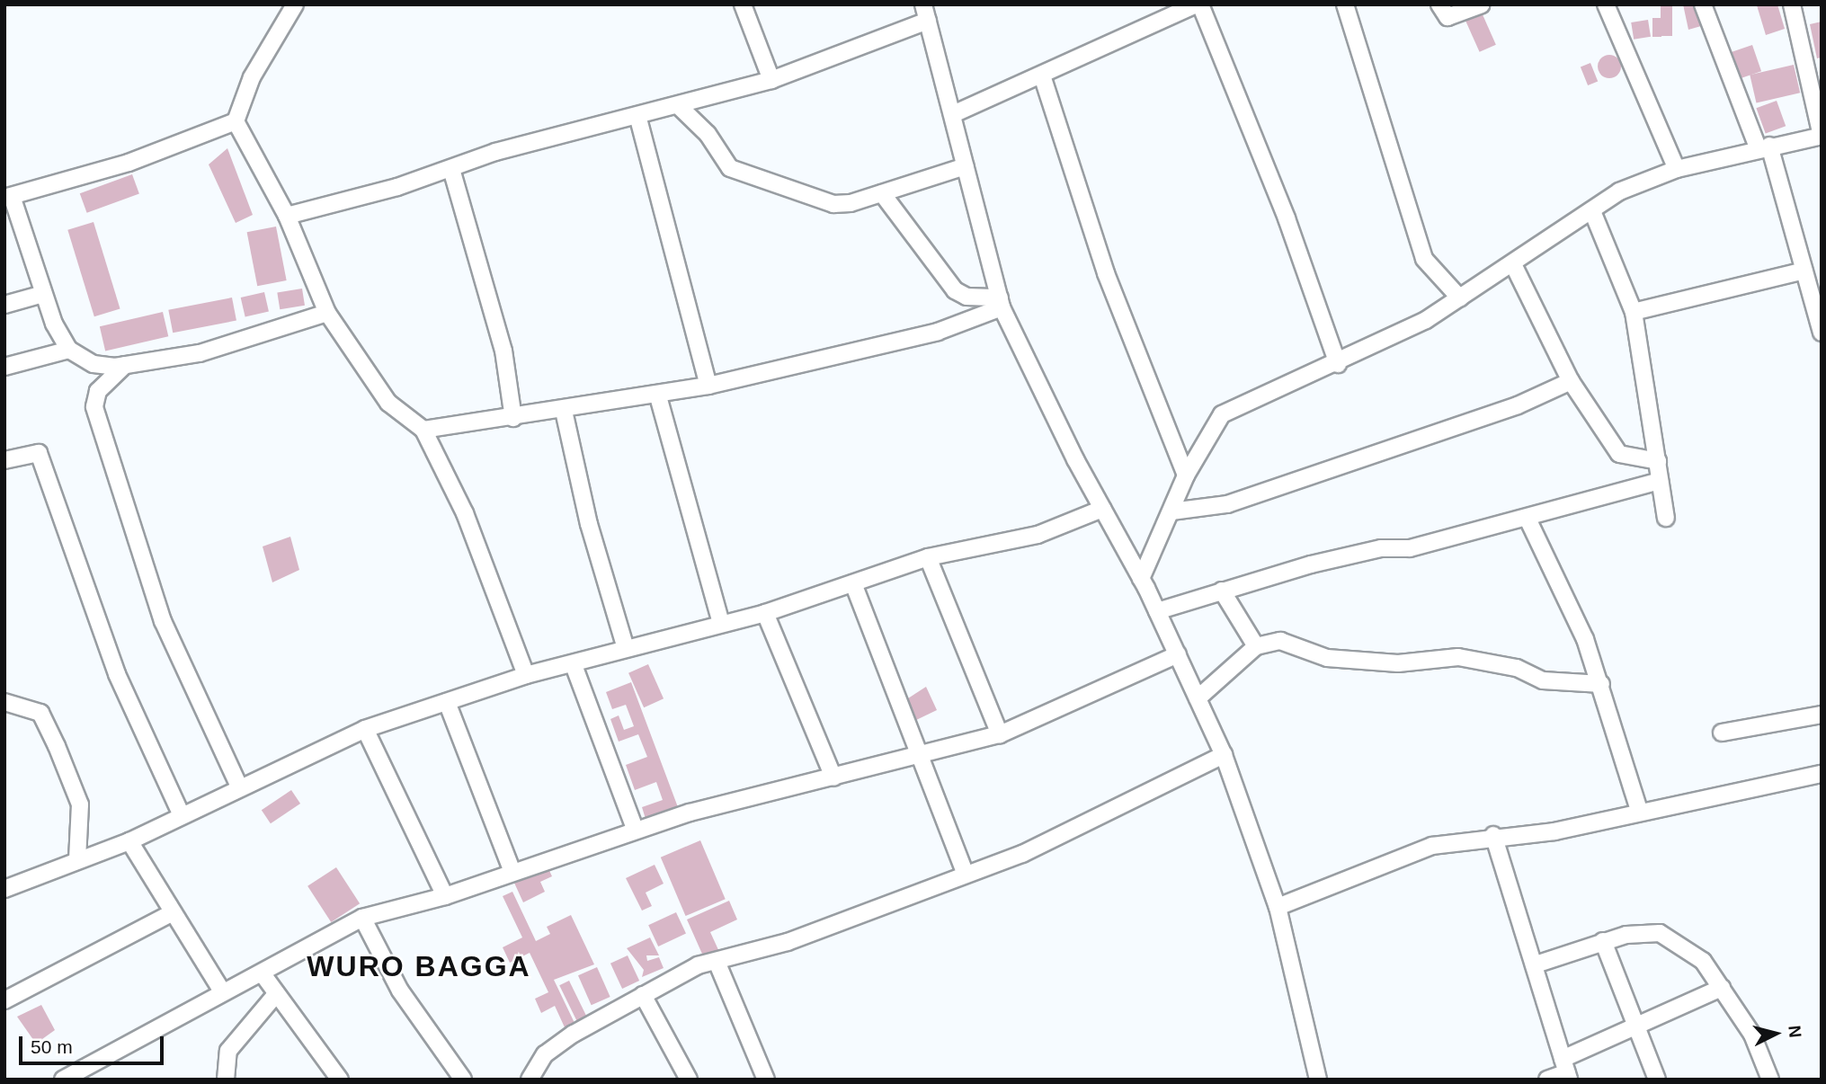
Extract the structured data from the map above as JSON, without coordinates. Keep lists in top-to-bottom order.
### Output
{
  "districts": ["WURO BAGGA"],
  "scale_bar": "50 m",
  "north": "right"
}
